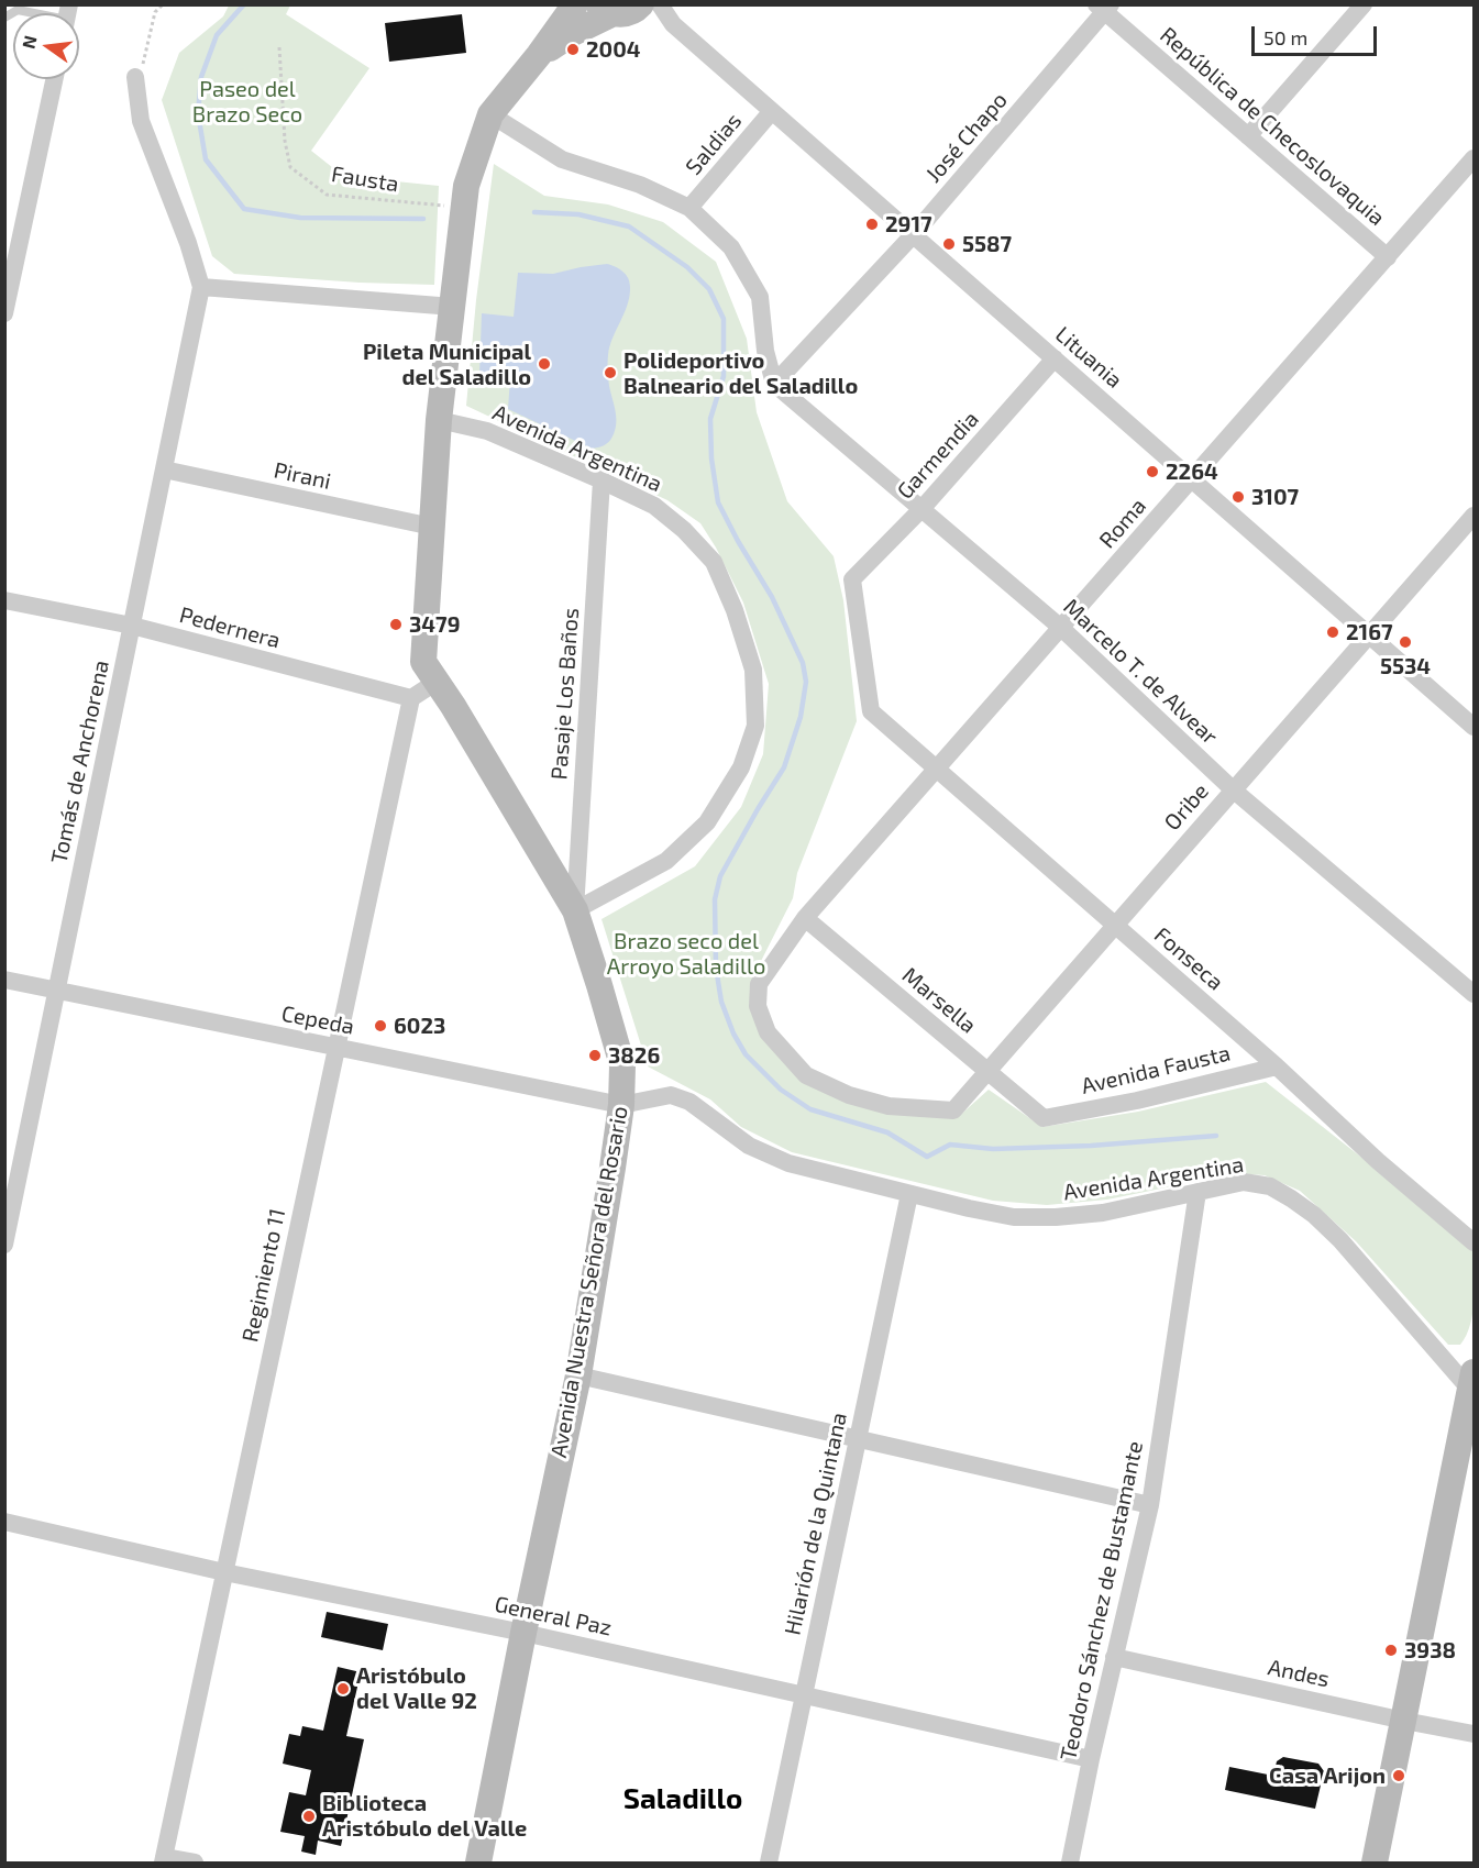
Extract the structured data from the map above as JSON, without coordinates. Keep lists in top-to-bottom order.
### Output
{
  "streets": {
    "street": [
      "República de Checoslovaquia",
      "José Chapo",
      "Saldias",
      "Lituania",
      "Avenida Argentina",
      "Garmendia",
      "Pirani",
      "Roma",
      "Pedernera",
      "Marcelo T. de Alvear",
      "Pasaje Los Baños",
      "Tomás de Anchorena",
      "Oribe",
      "Fonseca",
      "Marsella",
      "Cepeda",
      "Avenida Fausta",
      "Regimiento 11",
      "Avenida Nuestra Señora del Rosario",
      "Hilarión de la Quintana",
      "Teodoro Sánchez de Bustamante",
      "General Paz",
      "Andes"
    ],
    "path": ["Fausta"]
  },
  "crossings": [
    ["República de Checoslovaquia", "José Chapo"],
    ["República de Checoslovaquia", "Roma"],
    ["José Chapo", "Lituania"],
    ["José Chapo", "Marcelo T. de Alvear"],
    ["Saldias", "Lituania"],
    ["Lituania", "Garmendia"],
    ["Lituania", "Roma"],
    ["Lituania", "Oribe"],
    ["Lituania", "Avenida Nuestra Señora del Rosario"],
    ["Avenida Argentina", "Pasaje Los Baños"],
    ["Avenida Argentina", "Cepeda"],
    ["Avenida Argentina", "Avenida Nuestra Señora del Rosario"],
    ["Avenida Argentina", "Hilarión de la Quintana"],
    ["Avenida Argentina", "Teodoro Sánchez de Bustamante"],
    ["Garmendia", "Marcelo T. de Alvear"],
    ["Garmendia", "Fonseca"],
    ["Pirani", "Tomás de Anchorena"],
    ["Pirani", "Avenida Nuestra Señora del Rosario"],
    ["Roma", "Marcelo T. de Alvear"],
    ["Roma", "Fonseca"],
    ["Roma", "Marsella"],
    ["Pedernera", "Tomás de Anchorena"],
    ["Pedernera", "Regimiento 11"],
    ["Marcelo T. de Alvear", "Oribe"],
    ["Pasaje Los Baños", "Avenida Nuestra Señora del Rosario"],
    ["Tomás de Anchorena", "Cepeda"],
    ["Oribe", "Fonseca"],
    ["Oribe", "Marsella"],
    ["Fonseca", "Avenida Fausta"],
    ["Marsella", "Avenida Fausta"],
    ["Cepeda", "Regimiento 11"],
    ["Cepeda", "Avenida Nuestra Señora del Rosario"],
    ["Regimiento 11", "General Paz"],
    ["Avenida Nuestra Señora del Rosario", "General Paz"],
    ["Hilarión de la Quintana", "General Paz"],
    ["Teodoro Sánchez de Bustamante", "General Paz"],
    ["Teodoro Sánchez de Bustamante", "Andes"]
  ],
  "districts": ["Saladillo"],
  "parks": ["Paseo del Brazo Seco", "Brazo seco del Arroyo Saladillo"],
  "places": [
    "2004",
    "2917",
    "5587",
    "Pileta Municipal del Saladillo",
    "Polideportivo Balneario del Saladillo",
    "2264",
    "3107",
    "3479",
    "2167",
    "5534",
    "6023",
    "3826",
    "3938",
    "Aristóbulo del Valle 92",
    "Casa Arijon",
    "Biblioteca Aristóbulo del Valle"
  ],
  "scale_bar": "50 m",
  "north": "left"
}
